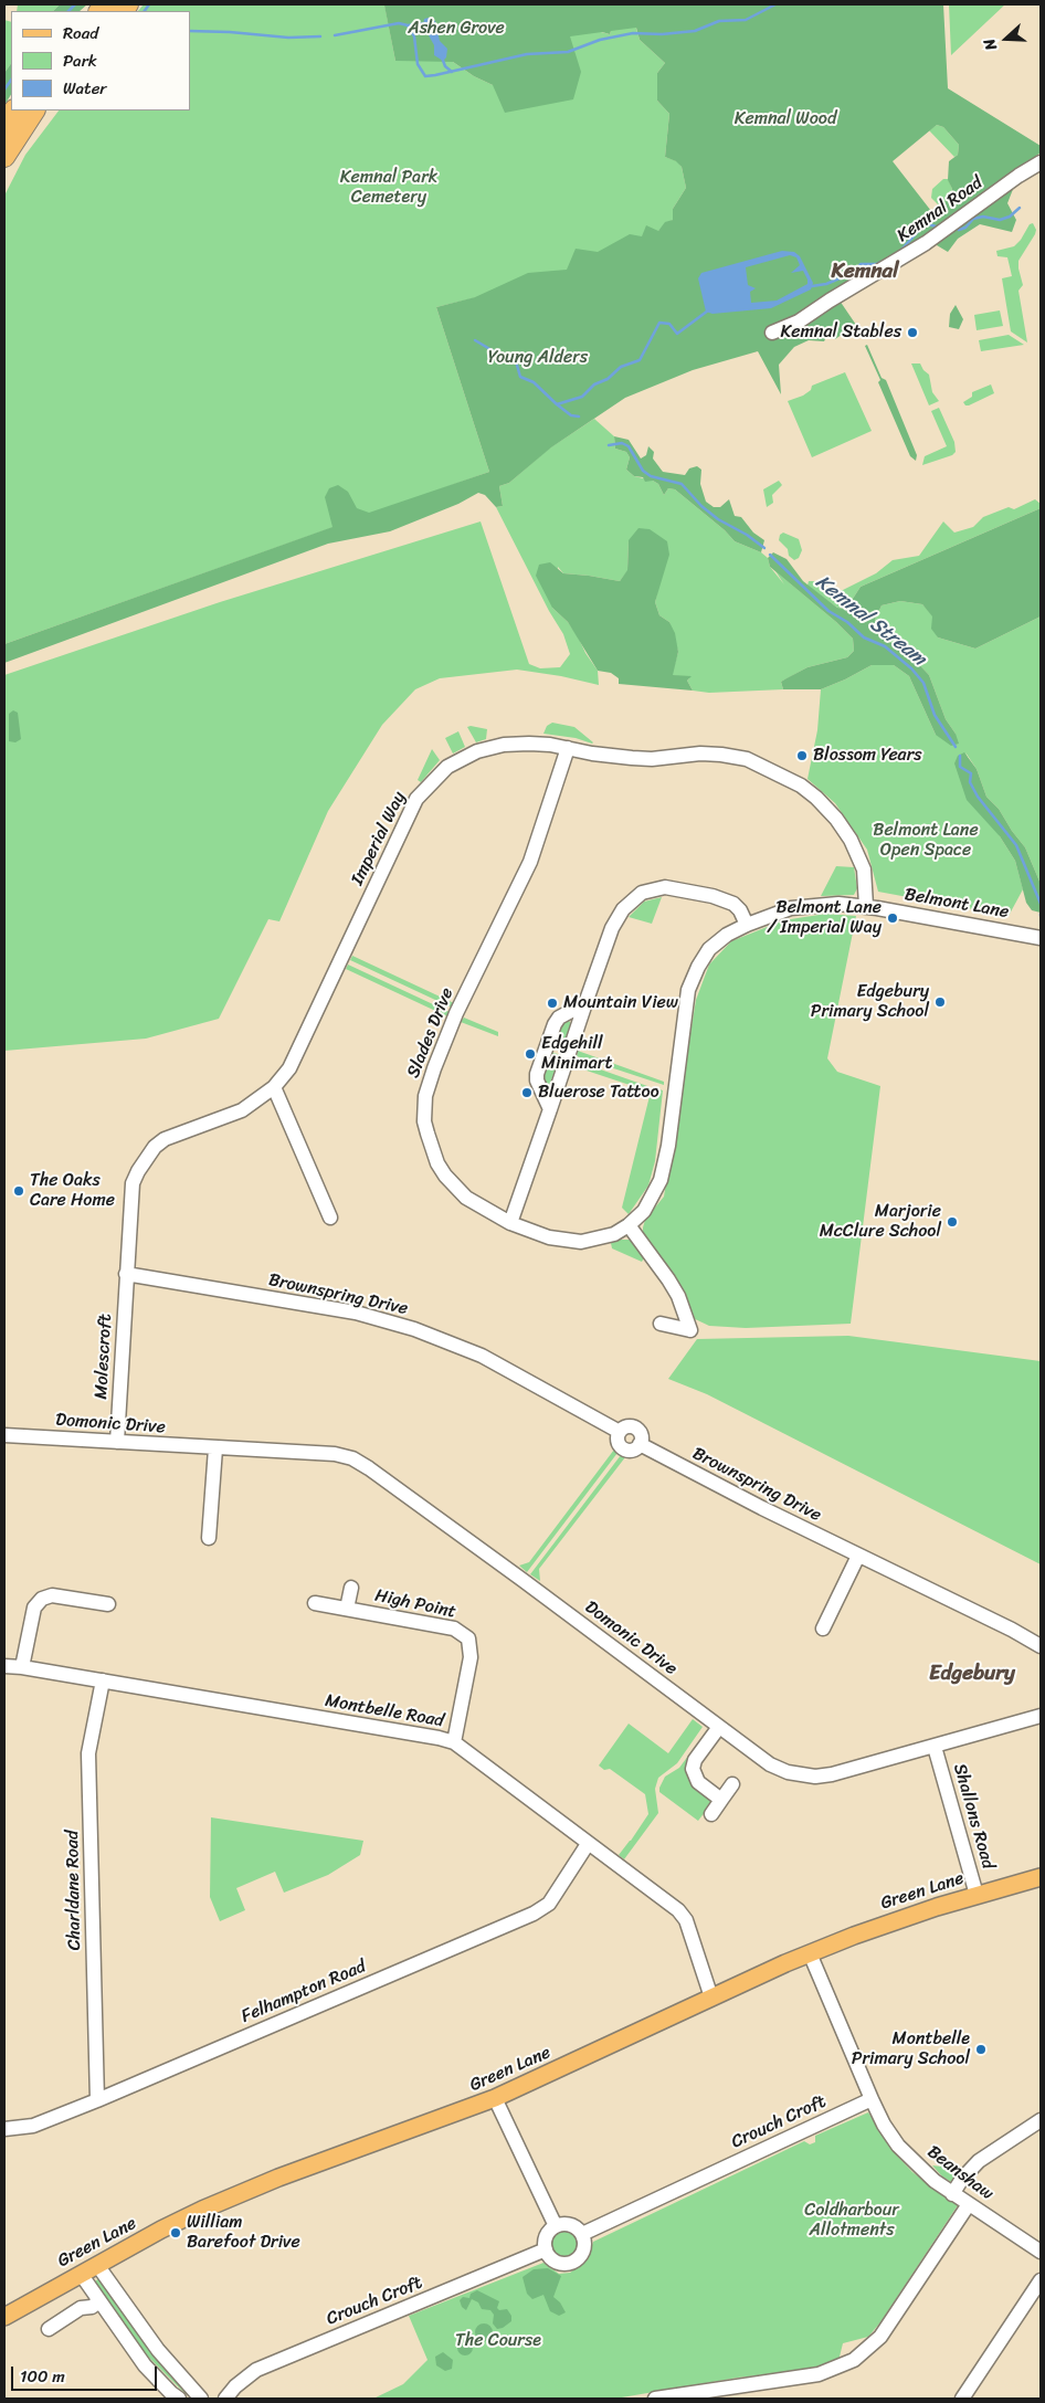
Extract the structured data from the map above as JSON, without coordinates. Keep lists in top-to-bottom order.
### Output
{
  "streets": {
    "main road": ["Green Lane"],
    "street": [
      "Kemnal Road",
      "Imperial Way",
      "Belmont Lane",
      "Slades Drive",
      "Brownspring Drive",
      "Molescroft",
      "Domonic Drive",
      "High Point",
      "Montbelle Road",
      "Shallons Road",
      "Charldane Road",
      "Felhampton Road",
      "Crouch Croft",
      "Beanshaw"
    ]
  },
  "crossings": [
    ["Imperial Way", "Belmont Lane"],
    ["Imperial Way", "Slades Drive"],
    ["Imperial Way", "Brownspring Drive"],
    ["Imperial Way", "Molescroft"],
    ["Belmont Lane", "Slades Drive"],
    ["Brownspring Drive", "Molescroft"],
    ["Molescroft", "Domonic Drive"],
    ["Domonic Drive", "Shallons Road"],
    ["High Point", "Montbelle Road"],
    ["Montbelle Road", "Charldane Road"],
    ["Montbelle Road", "Green Lane"],
    ["Montbelle Road", "Felhampton Road"],
    ["Shallons Road", "Green Lane"],
    ["Charldane Road", "Felhampton Road"],
    ["Green Lane", "Beanshaw"],
    ["Crouch Croft", "Beanshaw"]
  ],
  "districts": ["Kemnal", "Edgebury"],
  "water": ["Kemnal Stream"],
  "parks": [
    "Ashen Grove",
    "Kemnal Wood",
    "Kemnal Park Cemetery",
    "Young Alders",
    "Belmont Lane Open Space",
    "Coldharbour Allotments",
    "The Course"
  ],
  "places": [
    "Kemnal Stables",
    "Blossom Years",
    "Belmont Lane / Imperial Way",
    "Edgebury Primary School",
    "Mountain View",
    "Edgehill Minimart",
    "Bluerose Tattoo",
    "The Oaks Care Home",
    "Marjorie McClure School",
    "Montbelle Primary School",
    "William Barefoot Drive"
  ],
  "legend": ["Road", "Park", "Water"],
  "scale_bar": "100 m",
  "north": "left"
}
